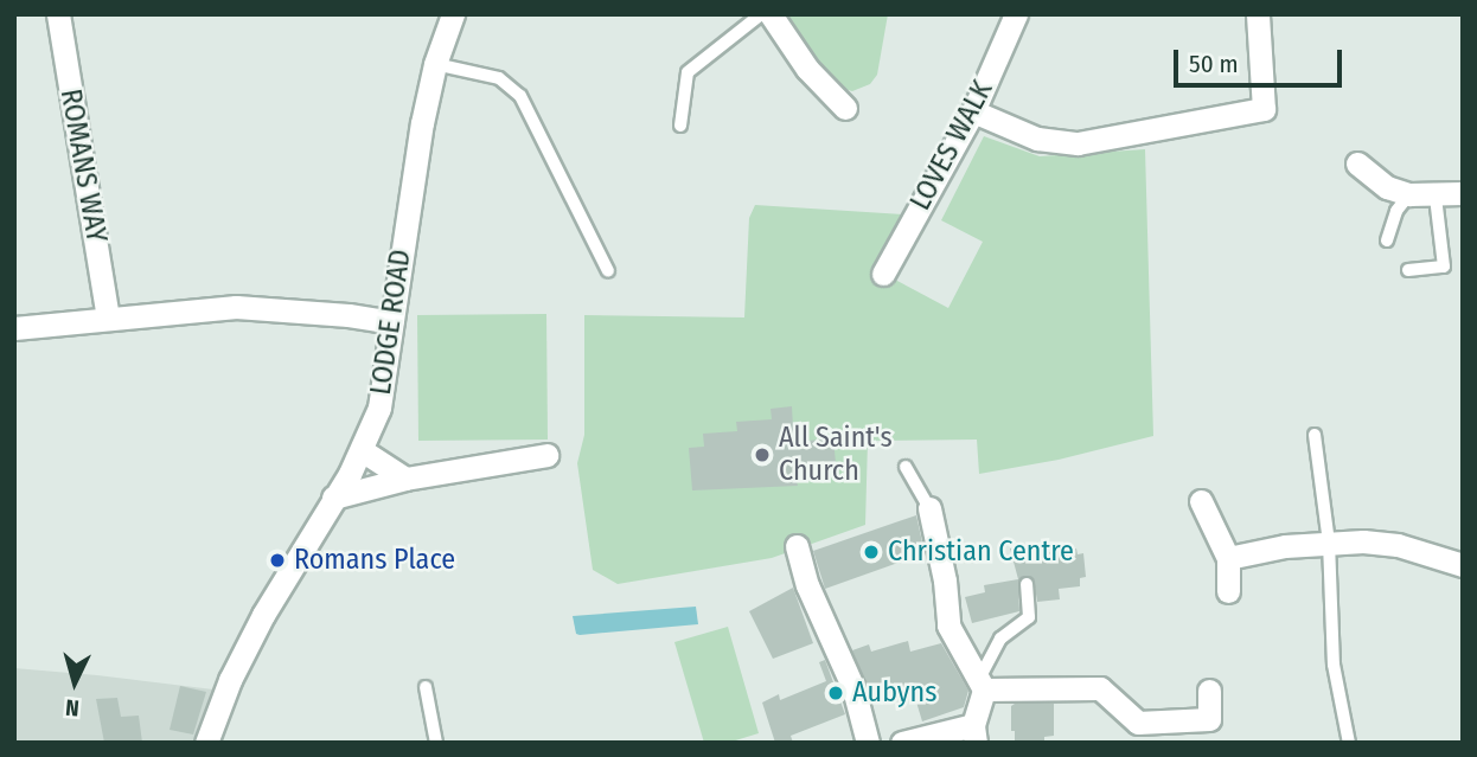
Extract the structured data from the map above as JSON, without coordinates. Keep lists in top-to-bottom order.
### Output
{
  "streets": {
    "street": ["LOVES WALK", "ROMANS WAY", "LODGE ROAD"]
  },
  "places": [
    "All Saint's Church",
    "Christian Centre",
    "Romans Place",
    "Aubyns"
  ],
  "scale_bar": "50 m",
  "north": "bottom"
}
